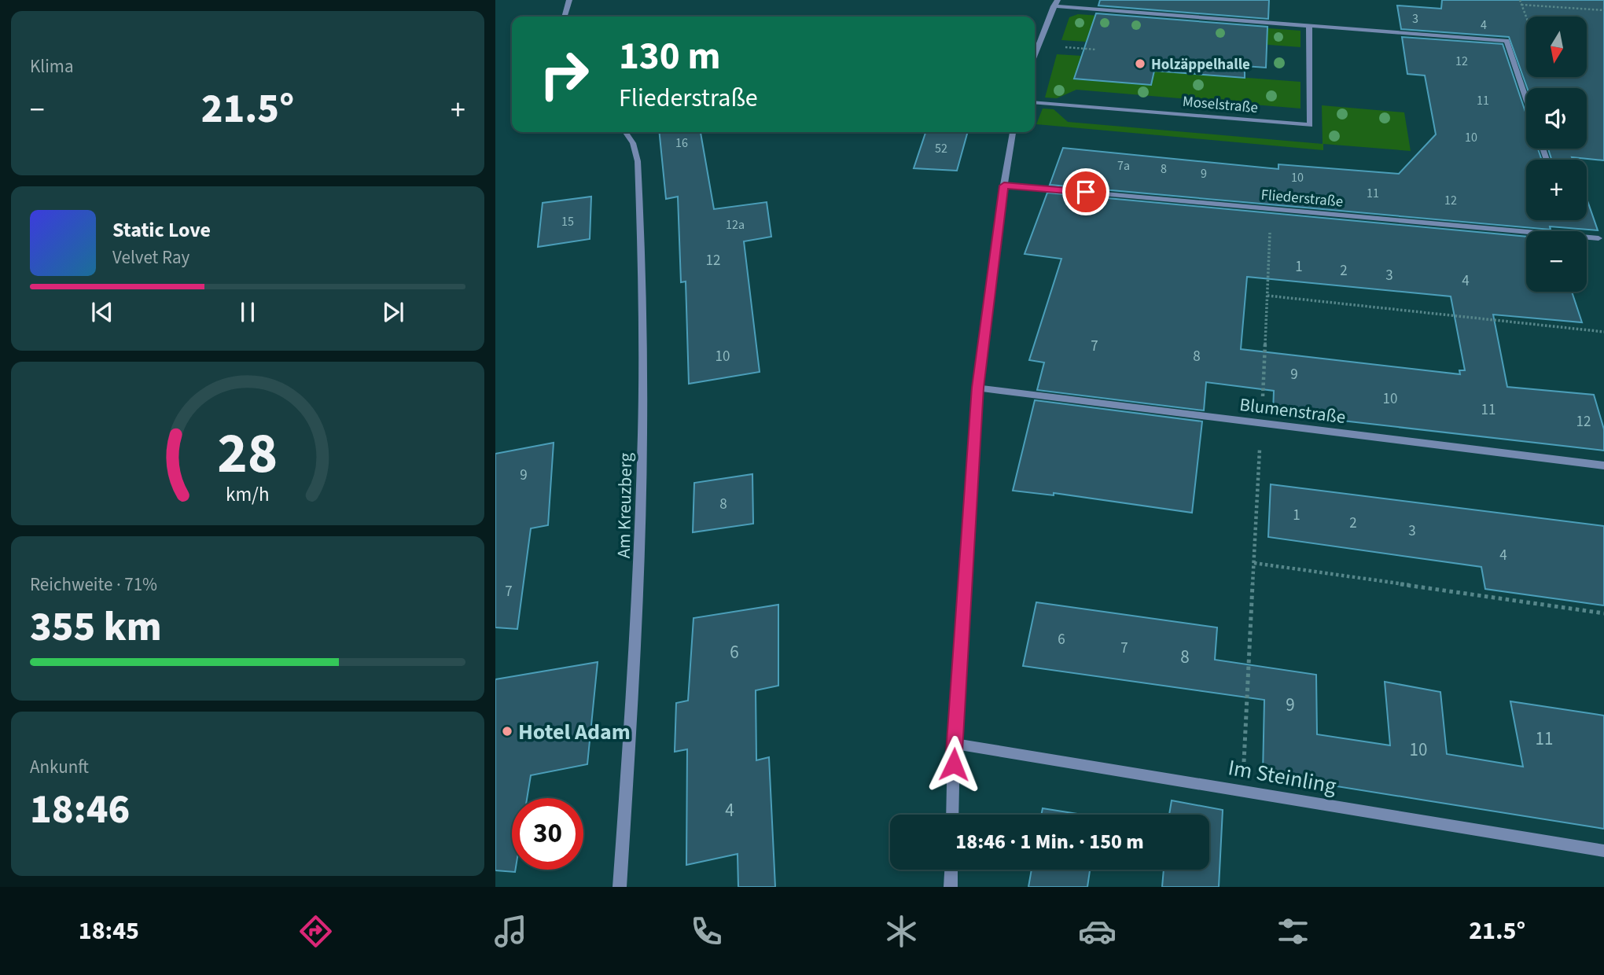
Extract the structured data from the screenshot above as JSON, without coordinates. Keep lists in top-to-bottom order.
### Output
{
  "streets": {
    "street": [
      "Moselstraße",
      "Fliederstraße",
      "Blumenstraße",
      "Am Kreuzberg",
      "Im Steinling"
    ]
  },
  "places": ["Holzäppelhalle", "Hotel Adam"],
  "house_numbers": [
    "3",
    "4",
    "12",
    "11",
    "10",
    "16",
    "52",
    "7a",
    "8",
    "9",
    "10",
    "11",
    "12",
    "15",
    "12a",
    "12",
    "1",
    "2",
    "3",
    "4",
    "7",
    "10",
    "8",
    "9",
    "10",
    "11",
    "12",
    "9",
    "8",
    "1",
    "2",
    "3",
    "4",
    "7",
    "6",
    "7",
    "6",
    "8",
    "9",
    "11",
    "10",
    "4"
  ],
  "north": "bottom",
  "page": {
    "tile": [
      "Klima",
      ["Reichweite · 71%", "355 km"],
      ["Ankunft", "18:46"]
    ],
    "map_buttons": ["+", "−"],
    "turn": ["130 m", "Fliederstraße"],
    "heat": ["−", "21.5°", "+"],
    "song": ["Static Love", "Velvet Ray"],
    "limit": "30",
    "trip": "18:46 · 1 Min. · 150 m",
    "tabs": ["18:45", "21.5°"],
    "gauge": ["28", "km/h"]
  }
}
